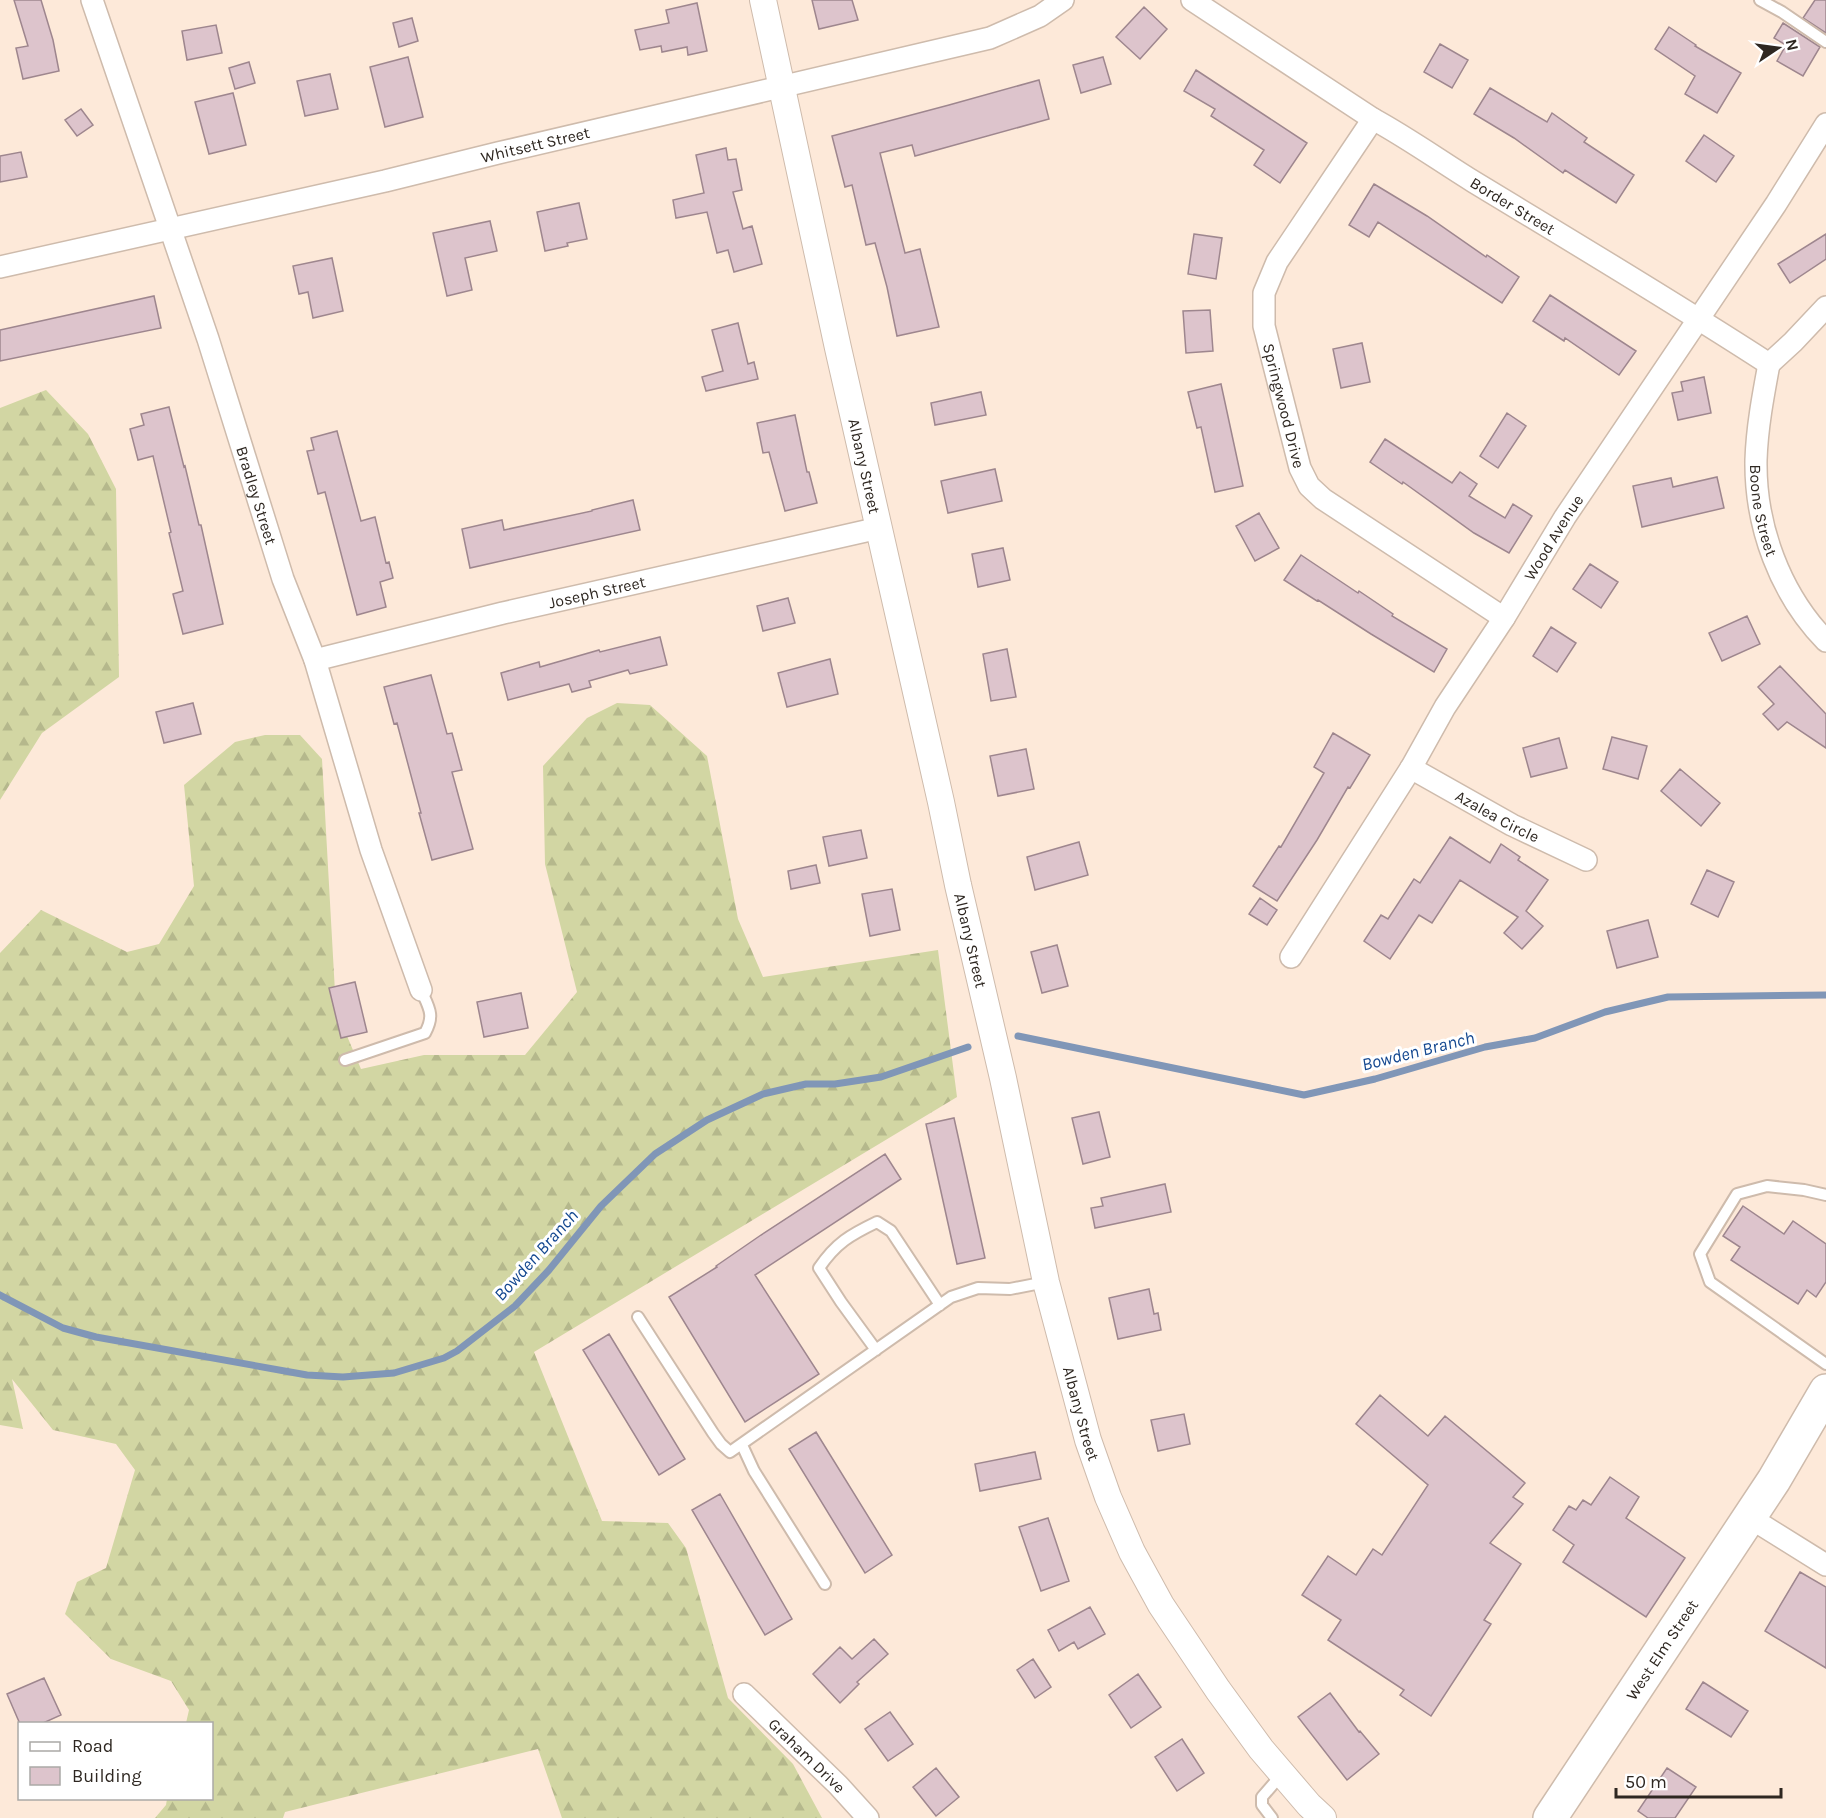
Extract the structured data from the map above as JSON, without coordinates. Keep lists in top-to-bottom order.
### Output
{
  "streets": {
    "highway": ["West Elm Street"],
    "street": [
      "Whitsett Street",
      "Border Street",
      "Springwood Drive",
      "Albany Street",
      "Bradley Street",
      "Boone Street",
      "Wood Avenue",
      "Joseph Street",
      "Azalea Circle",
      "Graham Drive"
    ]
  },
  "crossings": [
    ["Whitsett Street", "Albany Street"],
    ["Whitsett Street", "Bradley Street"],
    ["Border Street", "Springwood Drive"],
    ["Border Street", "Boone Street"],
    ["Border Street", "Wood Avenue"],
    ["Springwood Drive", "Wood Avenue"],
    ["Albany Street", "Joseph Street"],
    ["Bradley Street", "Joseph Street"],
    ["Wood Avenue", "Azalea Circle"]
  ],
  "water": ["Bowden Branch"],
  "legend": ["Road", "Building"],
  "scale_bar": "50 m",
  "north": "right"
}
